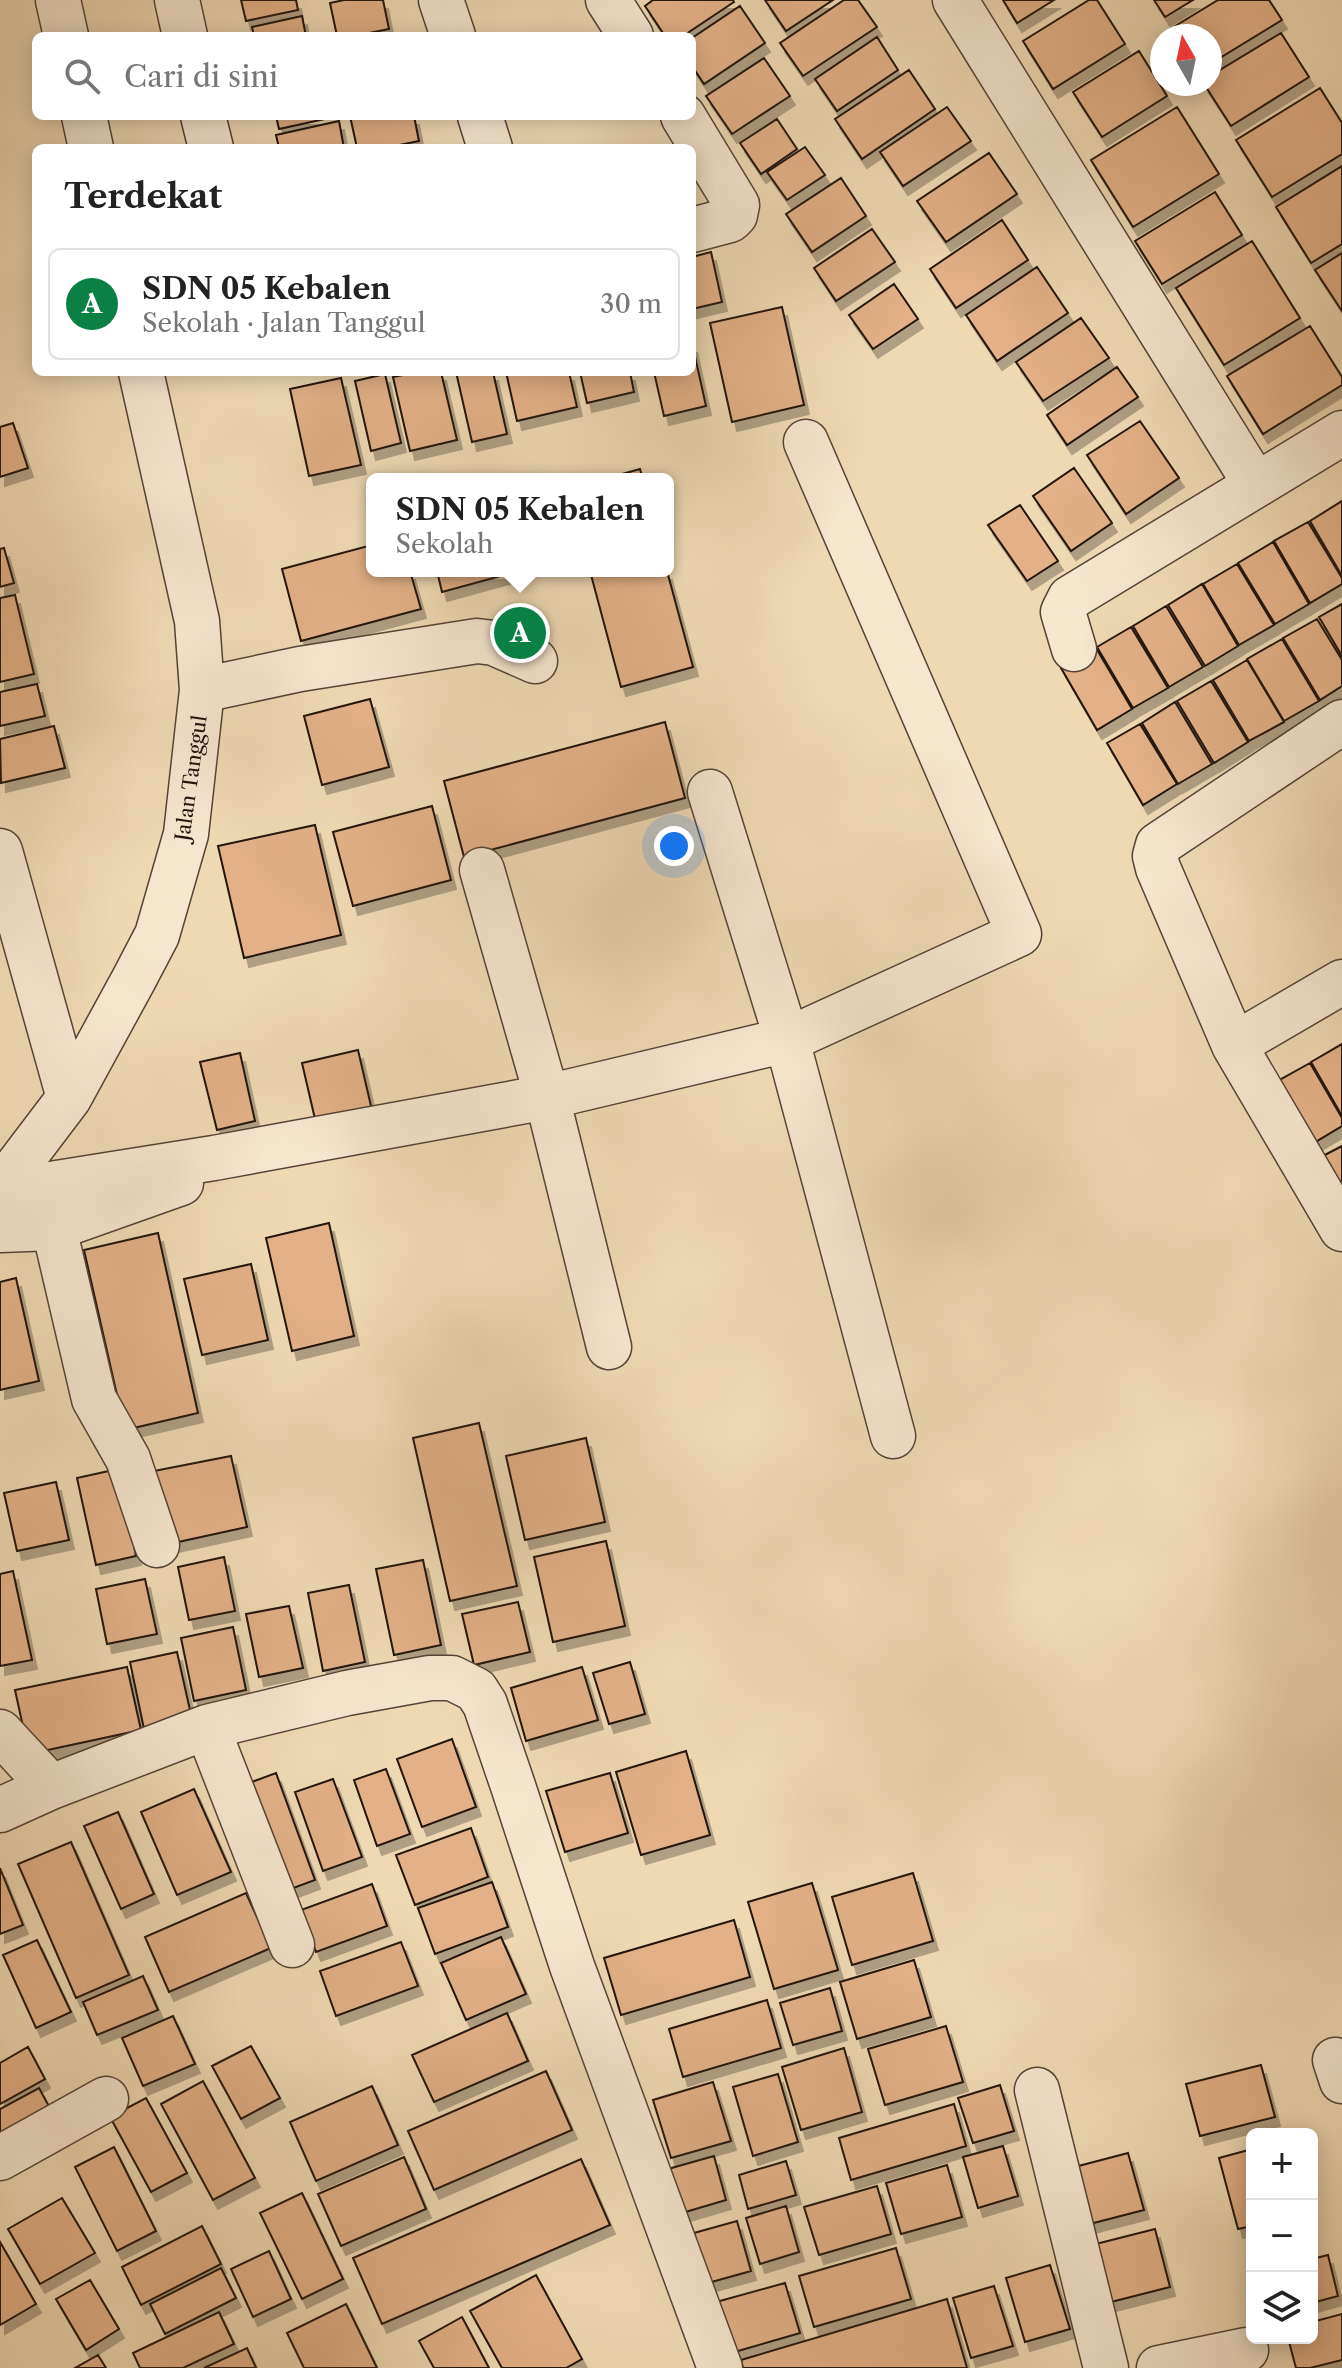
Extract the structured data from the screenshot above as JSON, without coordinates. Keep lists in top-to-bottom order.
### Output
{
  "streets": {
    "street": ["Jalan Tanggul"]
  },
  "north": "top",
  "page": {
    "search": "Cari di sini",
    "heading": "Terdekat",
    "list": [
      {
        "mark": "A",
        "name": "SDN 05 Kebalen",
        "note": "Sekolah · Jalan Tanggul",
        "value": "30 m"
      }
    ],
    "popup": ["SDN 05 Kebalen", "Sekolah"],
    "pins": "A",
    "map_buttons": ["+", "−"]
  }
}
